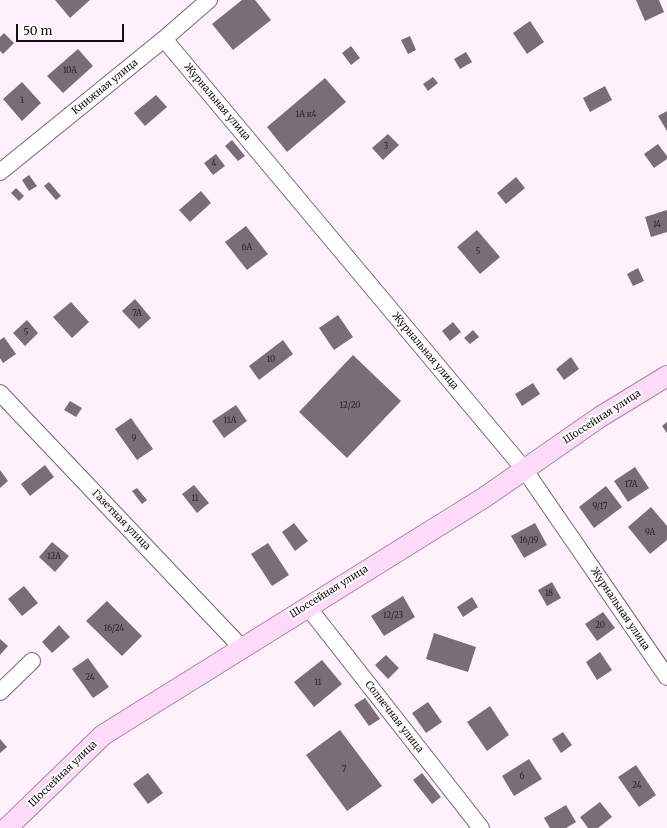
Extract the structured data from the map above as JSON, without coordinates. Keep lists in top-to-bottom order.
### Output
{
  "streets": {
    "main road": ["Шоссейная улица"],
    "street": [
      "Книжная улица",
      "Журнальная улица",
      "Газетная улица",
      "Солнечная улица"
    ]
  },
  "crossings": [
    ["Книжная улица", "Журнальная улица"],
    ["Журнальная улица", "Шоссейная улица"],
    ["Шоссейная улица", "Газетная улица"],
    ["Шоссейная улица", "Солнечная улица"]
  ],
  "house_numbers": [
    "10А",
    "1",
    "1А к4",
    "3",
    "4",
    "14",
    "6А",
    "5",
    "7А",
    "5",
    "10",
    "12/20",
    "11А",
    "9",
    "17А",
    "11",
    "9/17",
    "9А",
    "16/19",
    "12А",
    "18",
    "12/23",
    "20",
    "16/24",
    "24",
    "11",
    "7",
    "6",
    "24"
  ],
  "scale_bar": "50 m"
}
